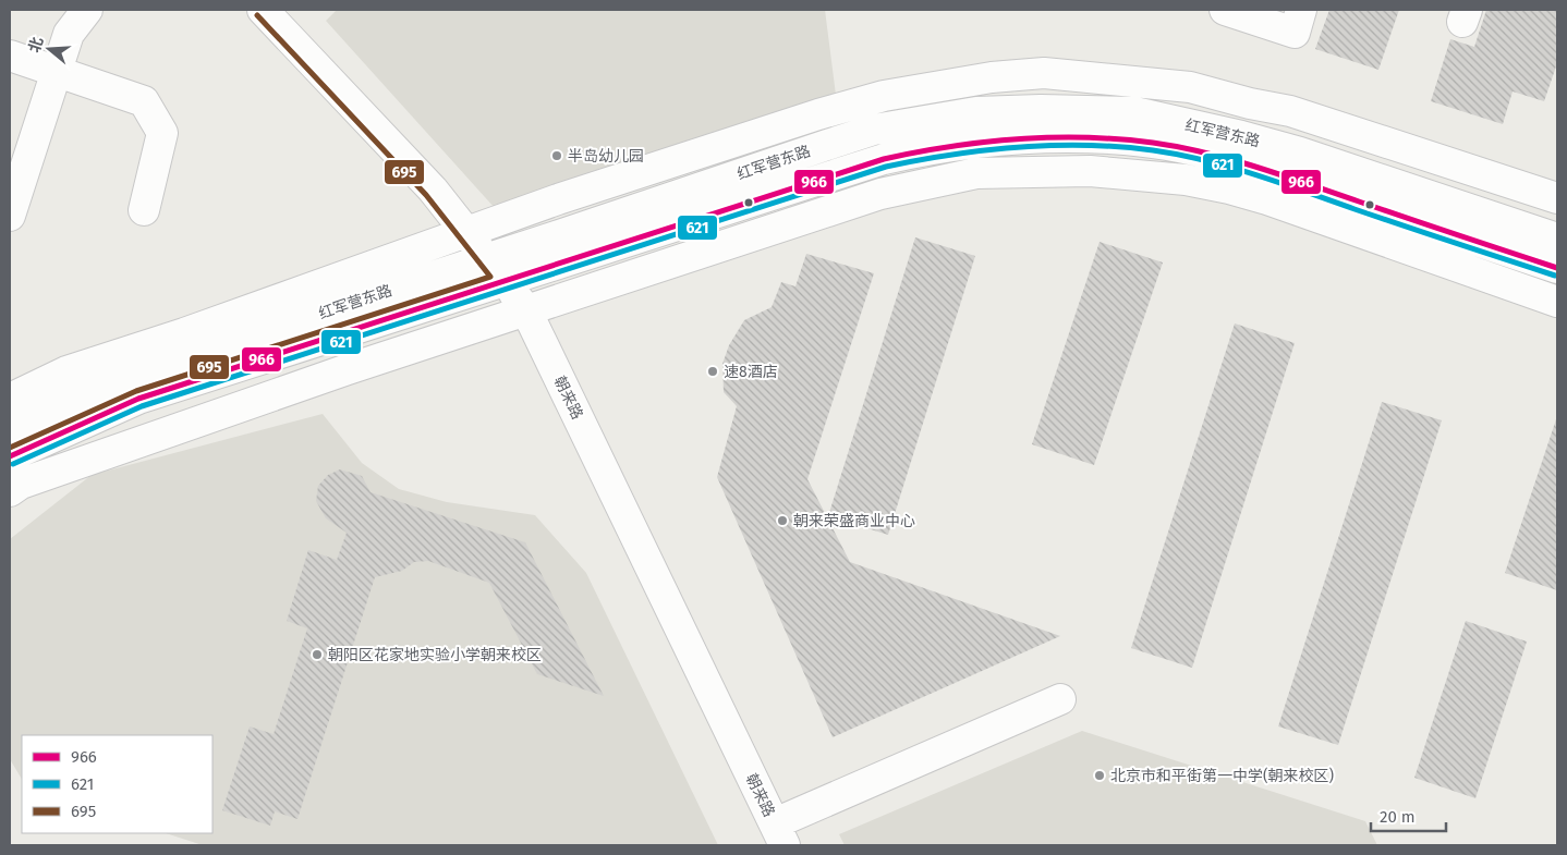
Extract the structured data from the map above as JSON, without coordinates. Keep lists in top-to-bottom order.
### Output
{
  "streets": {
    "street": ["红军营东路", "朝来路"]
  },
  "crossings": [
    ["红军营东路", "朝来路"]
  ],
  "places": [
    "半岛幼儿园",
    "速8酒店",
    "朝来荣盛商业中心",
    "朝阳区花家地实验小学朝来校区",
    "北京市和平街第一中学(朝来校区)"
  ],
  "lines": ["transit line 695", "transit line 966", "transit line 621"],
  "legend": ["966", "621", "695"],
  "scale_bar": "20 m",
  "north": "left"
}
